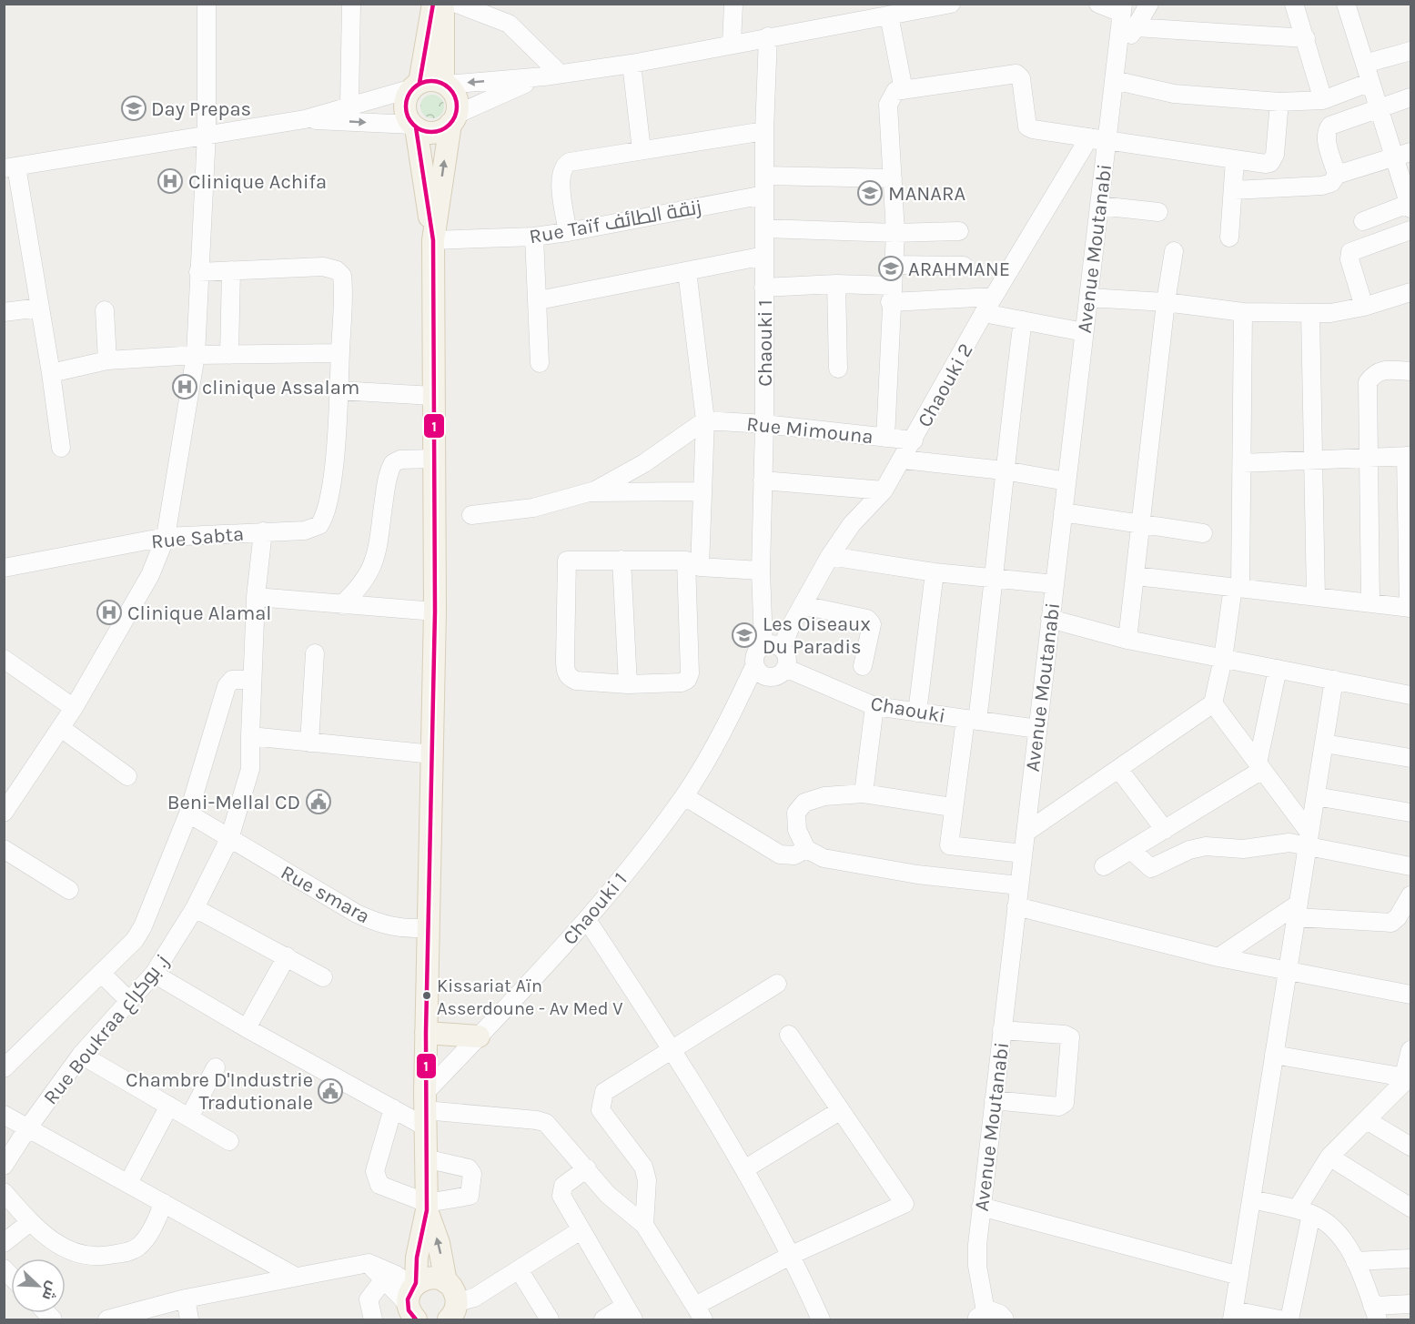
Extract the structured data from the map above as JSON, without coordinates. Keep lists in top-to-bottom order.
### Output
{
  "streets": {
    "street": [
      "Rue Taïf زنقة الطائف",
      "Avenue Moutanabi",
      "Chaouki 1",
      "Chaouki 2",
      "Rue Mimouna",
      "Rue Sabta",
      "Chaouki",
      "Rue smara",
      "Rue Boukraa ز. بوكراع"
    ]
  },
  "crossings": [
    ["Rue Taïf زنقة الطائف", "Chaouki 1"],
    ["Avenue Moutanabi", "Chaouki 2"],
    ["Avenue Moutanabi", "Chaouki"],
    ["Chaouki 1", "Chaouki 2"],
    ["Chaouki 1", "Rue Mimouna"],
    ["Chaouki 1", "Chaouki"],
    ["Chaouki 2", "Rue Mimouna"],
    ["Chaouki 2", "Chaouki"],
    ["Rue Sabta", "Rue Boukraa ز. بوكراع"],
    ["Rue smara", "Rue Boukraa ز. بوكراع"]
  ],
  "places": {
    "school or university": [
      "Day Prepas",
      "MANARA",
      "ARAHMANE",
      "Les Oiseaux Du Paradis"
    ],
    "hospital": ["Clinique Achifa", "clinique Assalam", "Clinique Alamal"],
    "public building": ["Beni-Mellal CD", "Chambre D'Industrie Tradutionale"],
    "other": ["Kissariat Aïn Asserdoune - Av Med V"]
  },
  "lines": ["transit line 1"],
  "north": "bottom right"
}
